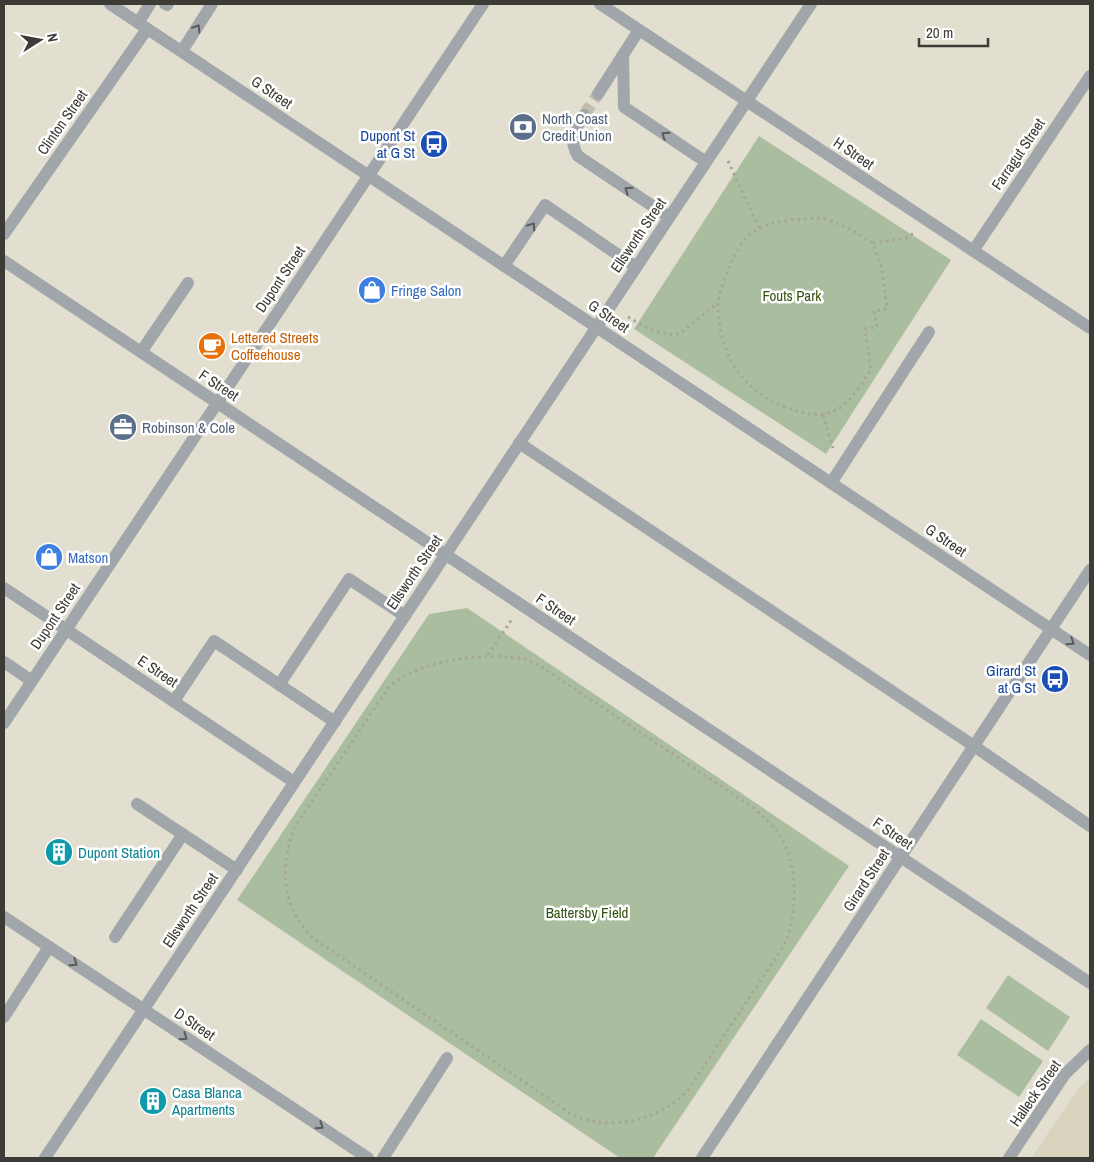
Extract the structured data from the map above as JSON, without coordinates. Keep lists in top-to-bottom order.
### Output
{
  "streets": {
    "street": [
      "G Street",
      "Clinton Street",
      "H Street",
      "Farragut Street",
      "Ellsworth Street",
      "Dupont Street",
      "F Street",
      "E Street",
      "Girard Street",
      "D Street",
      "Halleck Street"
    ]
  },
  "crossings": [
    ["G Street", "Clinton Street"],
    ["G Street", "Ellsworth Street"],
    ["G Street", "Dupont Street"],
    ["G Street", "Girard Street"],
    ["H Street", "Farragut Street"],
    ["H Street", "Ellsworth Street"],
    ["Ellsworth Street", "F Street"],
    ["Ellsworth Street", "E Street"],
    ["Ellsworth Street", "D Street"],
    ["Dupont Street", "F Street"],
    ["Dupont Street", "E Street"],
    ["F Street", "Girard Street"]
  ],
  "one_way": ["D Street"],
  "parks": ["Fouts Park", "Battersby Field"],
  "places": {
    "bank": ["North Coast Credit Union"],
    "bus stop": ["Dupont St at G St", "Girard St at G St"],
    "shop": ["Fringe Salon", "Matson"],
    "cafe": ["Lettered Streets Coffeehouse"],
    "office": ["Robinson & Cole"],
    "building": ["Dupont Station", "Casa Blanca Apartments"]
  },
  "scale_bar": "20 m",
  "north": "right"
}
